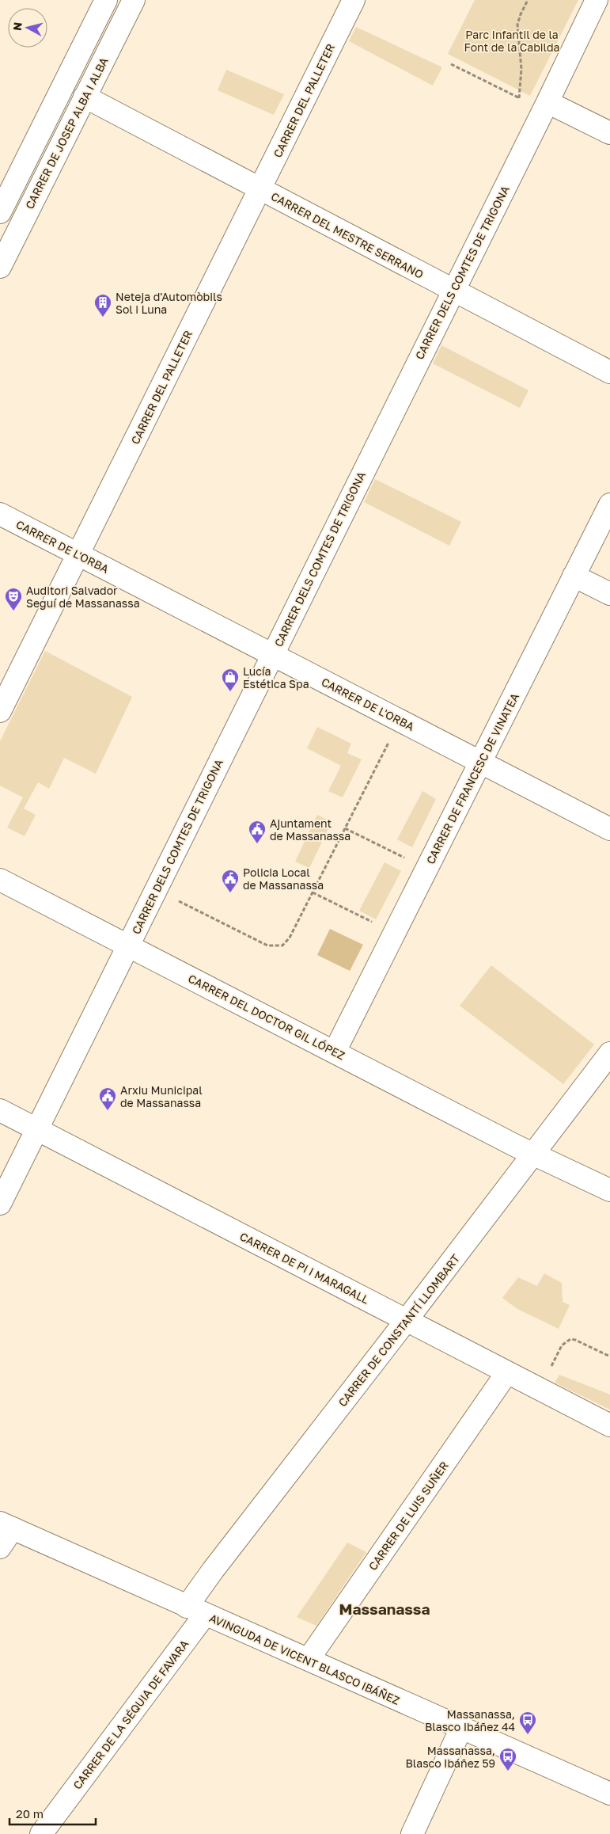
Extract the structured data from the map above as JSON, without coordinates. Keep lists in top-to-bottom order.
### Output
{
  "streets": {
    "street": [
      "CARRER DEL PALLETER",
      "CARRER DE JOSEP ALBA I ALBA",
      "CARRER DEL MESTRE SERRANO",
      "CARRER DELS COMTES DE TRIGONA",
      "CARRER DE L'ORBA",
      "CARRER DE FRANCESC DE VINATEA",
      "CARRER DEL DOCTOR GIL LÓPEZ",
      "CARRER DE PI I MARAGALL",
      "CARRER DE CONSTANTÍ LLOMBART",
      "CARRER DE LUIS SUÑER",
      "AVINGUDA DE VICENT BLASCO IBÁÑEZ",
      "CARRER DE LA SÉQUIA DE FAVARA"
    ]
  },
  "crossings": [
    ["CARRER DEL PALLETER", "CARRER DEL MESTRE SERRANO"],
    ["CARRER DEL PALLETER", "CARRER DE L'ORBA"],
    ["CARRER DE JOSEP ALBA I ALBA", "CARRER DEL MESTRE SERRANO"],
    ["CARRER DEL MESTRE SERRANO", "CARRER DELS COMTES DE TRIGONA"],
    ["CARRER DELS COMTES DE TRIGONA", "CARRER DE L'ORBA"],
    ["CARRER DELS COMTES DE TRIGONA", "CARRER DEL DOCTOR GIL LÓPEZ"],
    ["CARRER DELS COMTES DE TRIGONA", "CARRER DE PI I MARAGALL"],
    ["CARRER DE L'ORBA", "CARRER DE FRANCESC DE VINATEA"],
    ["CARRER DE FRANCESC DE VINATEA", "CARRER DEL DOCTOR GIL LÓPEZ"],
    ["CARRER DEL DOCTOR GIL LÓPEZ", "CARRER DE CONSTANTÍ LLOMBART"],
    ["CARRER DE PI I MARAGALL", "CARRER DE CONSTANTÍ LLOMBART"],
    ["CARRER DE PI I MARAGALL", "CARRER DE LUIS SUÑER"],
    ["CARRER DE CONSTANTÍ LLOMBART", "AVINGUDA DE VICENT BLASCO IBÁÑEZ"],
    ["CARRER DE CONSTANTÍ LLOMBART", "CARRER DE LA SÉQUIA DE FAVARA"],
    ["CARRER DE LUIS SUÑER", "AVINGUDA DE VICENT BLASCO IBÁÑEZ"],
    ["AVINGUDA DE VICENT BLASCO IBÁÑEZ", "CARRER DE LA SÉQUIA DE FAVARA"]
  ],
  "districts": ["Massanassa"],
  "parks": ["Parc Infantil de la Font de la Cabilda"],
  "places": {
    "building": ["Neteja d'Automòbils Sol i Luna"],
    "theatre": ["Auditori Salvador Seguí de Massanassa"],
    "shop": ["Lucía Estética Spa"],
    "public building": ["Ajuntament de Massanassa", "Policia Local de Massanassa", "Arxiu Municipal de Massanassa"],
    "bus stop": ["Massanassa, Blasco Ibáñez 44", "Massanassa, Blasco Ibáñez 59"]
  },
  "scale_bar": "20 m",
  "north": "left"
}
